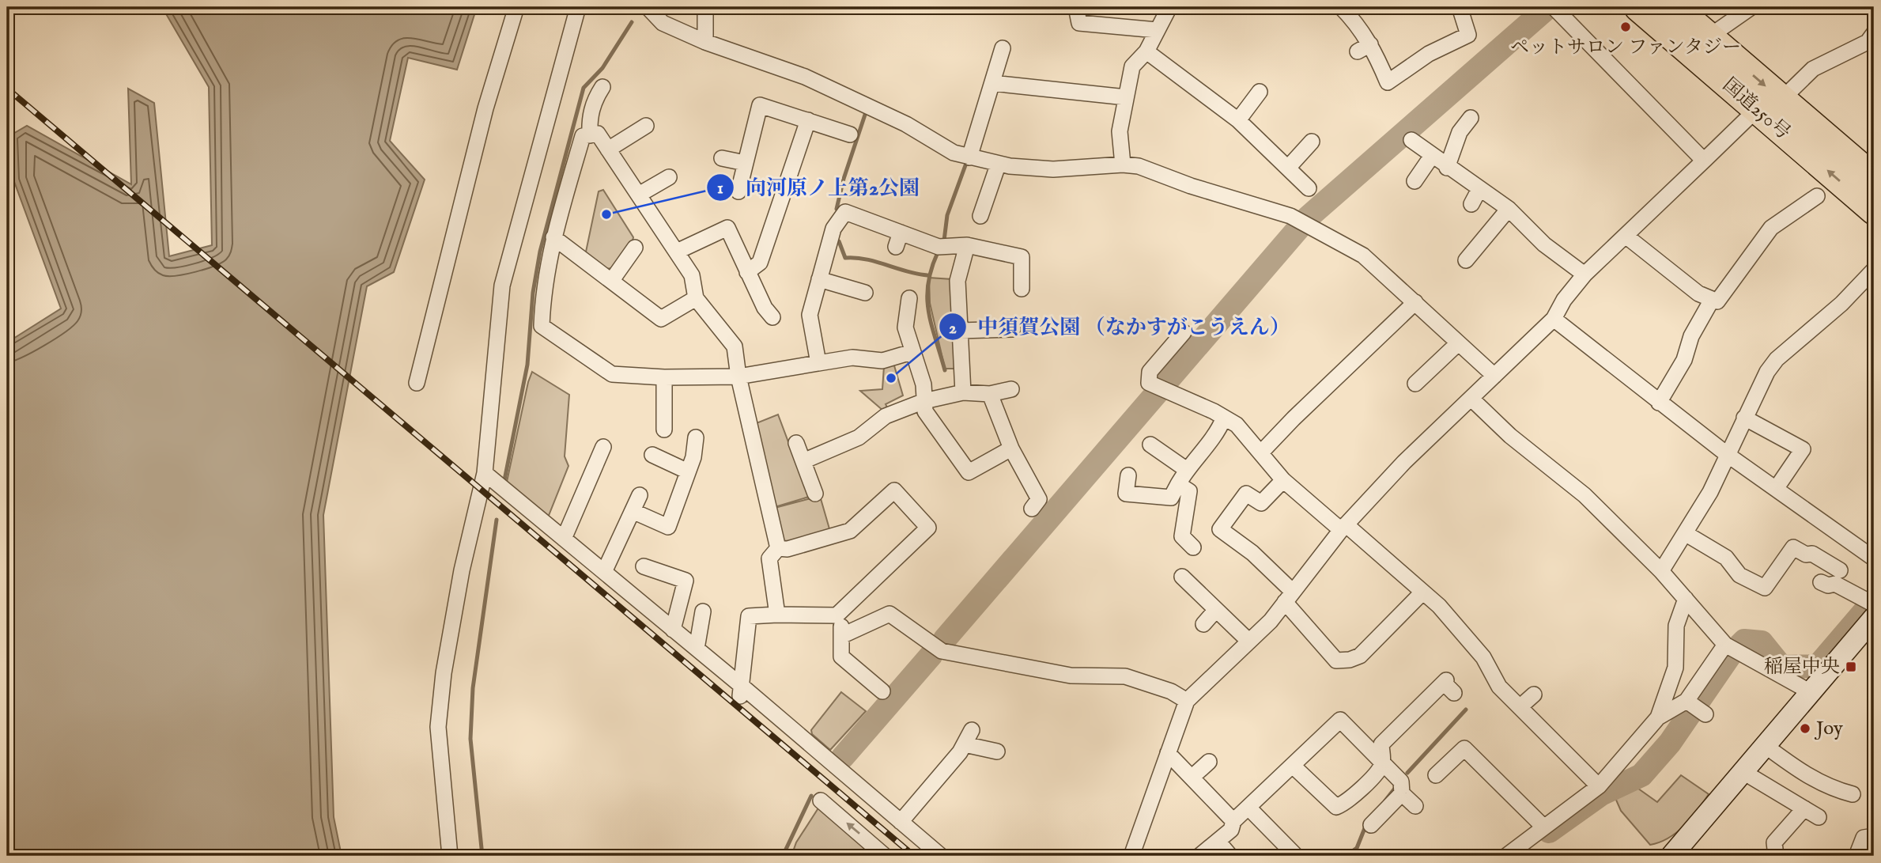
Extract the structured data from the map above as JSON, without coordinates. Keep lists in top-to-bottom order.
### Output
{
  "streets": {
    "highway": ["国道250号"]
  },
  "places": {
    "other": [
      "ペットサロン ファンタジー",
      "向河原ノ上第2公園",
      "中須賀公園 （なかすがこうえん）",
      "Joy"
    ],
    "transit": ["稲屋中央"]
  }
}
